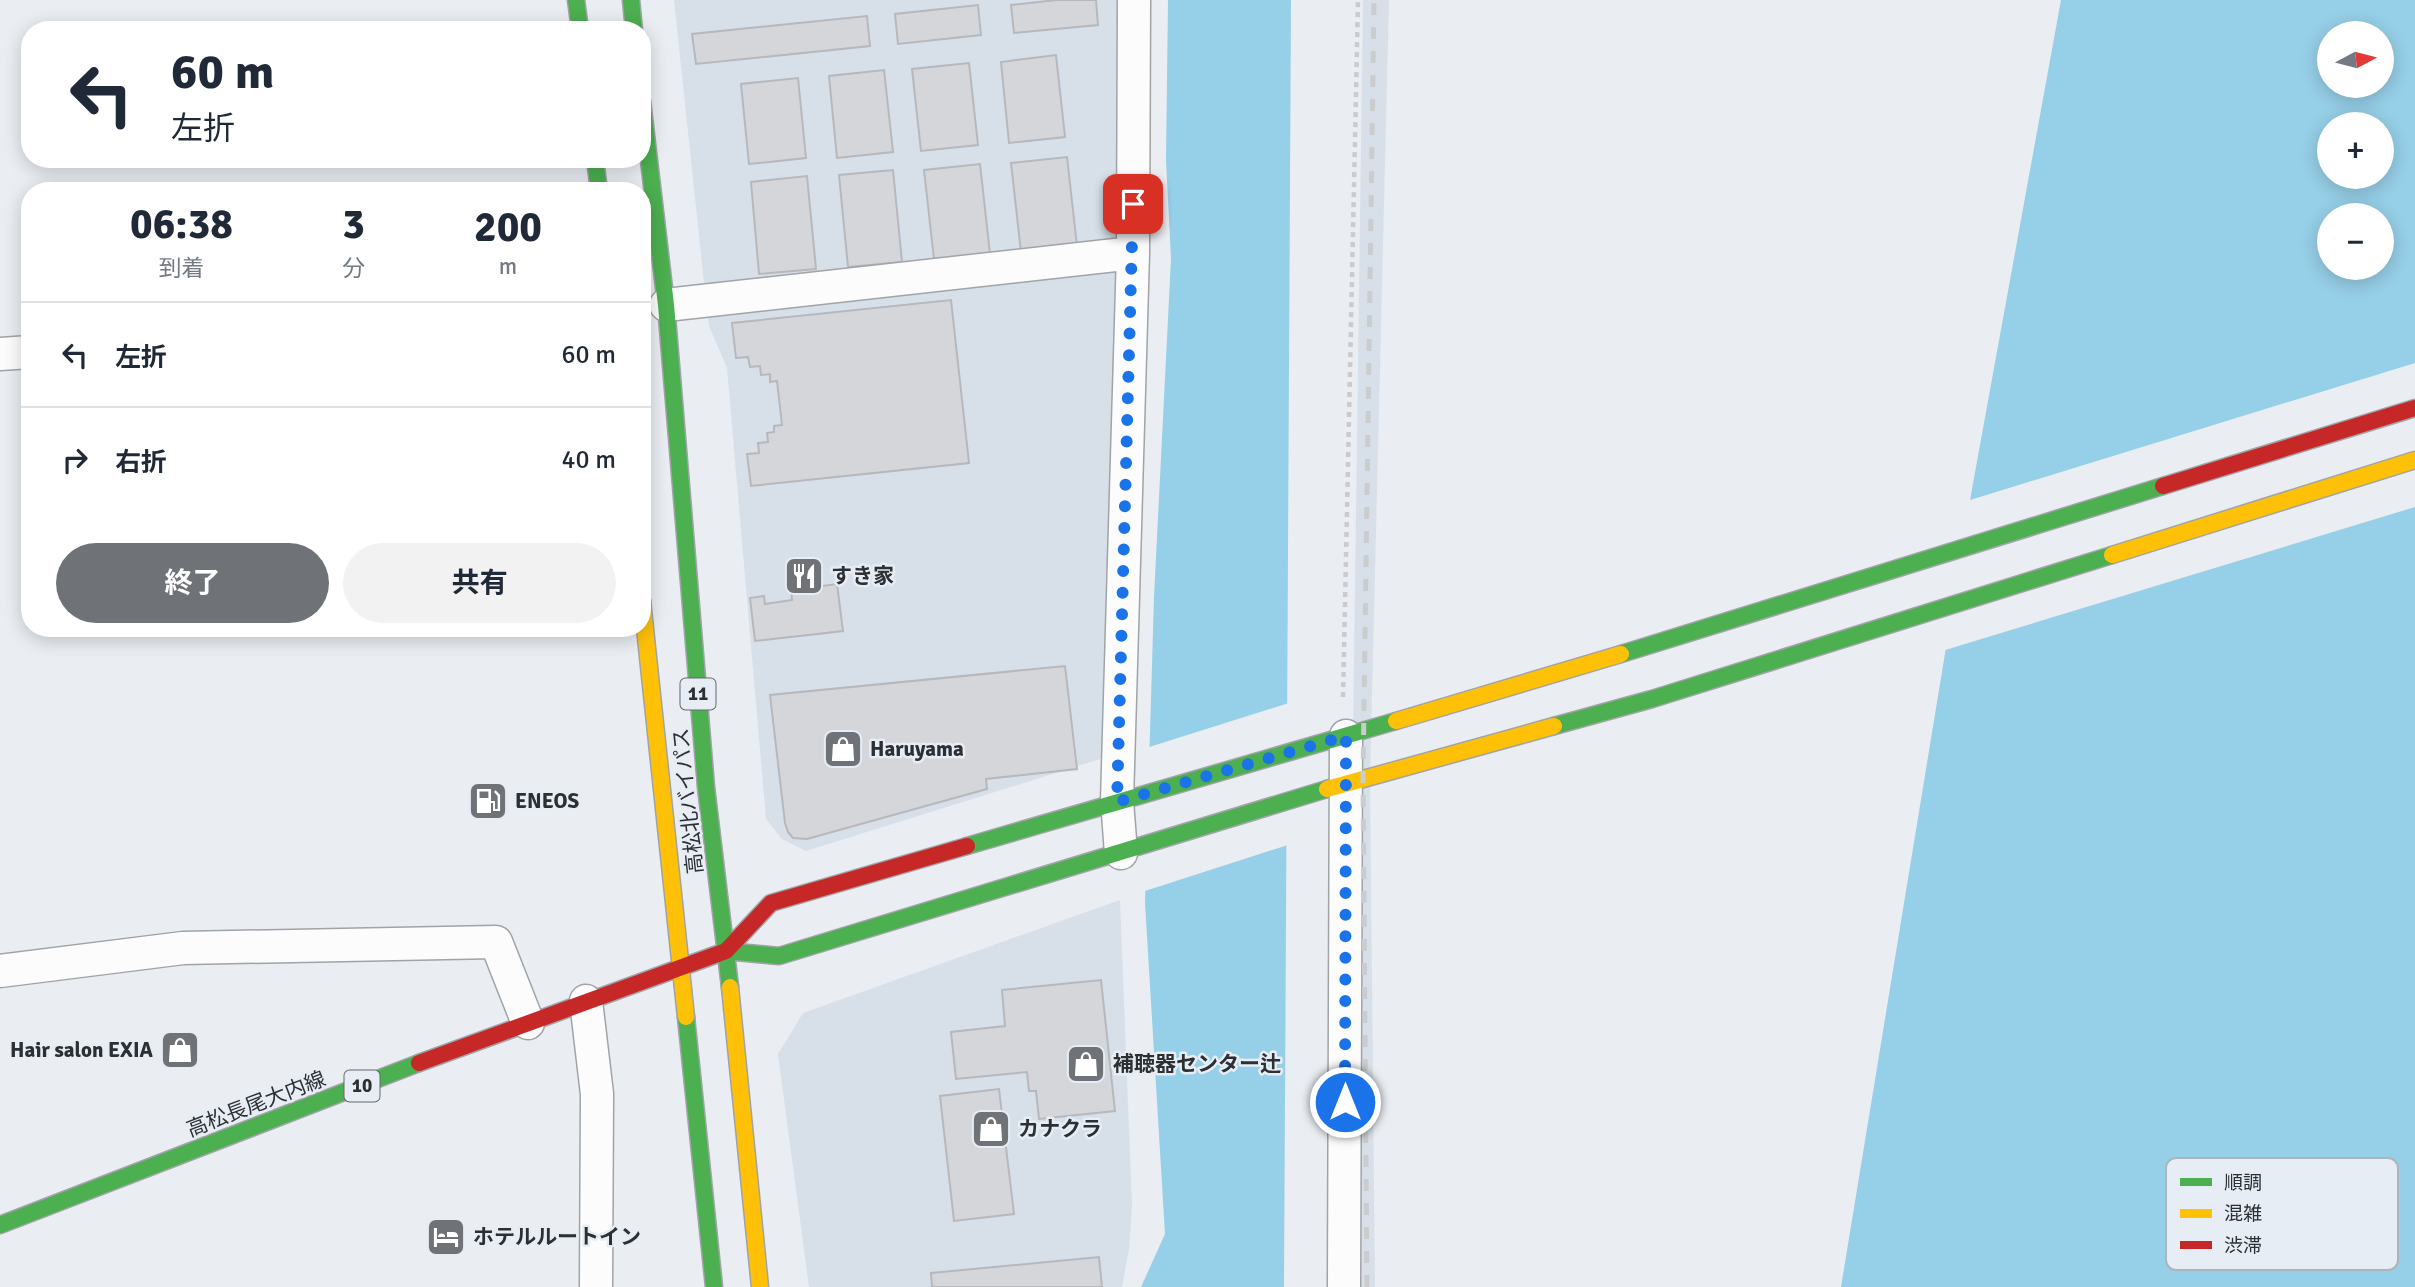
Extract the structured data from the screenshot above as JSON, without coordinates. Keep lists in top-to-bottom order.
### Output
{
  "streets": {
    "main road": [
      "11",
      "高松北バイパス",
      "10",
      "高松長尾大内線"
    ]
  },
  "crossings": [
    ["高松北バイパス", "高松長尾大内線"]
  ],
  "places": {
    "restaurant": ["すき家"],
    "shop": [
      "Haruyama",
      "Hair salon EXIA",
      "補聴器センター辻",
      "カナクラ"
    ],
    "fuel station": ["ENEOS"],
    "hotel": ["ホテルルートイン"]
  },
  "legend": ["順調", "混雑", "渋滞"],
  "north": "right",
  "page": {
    "map_buttons": ["+", "−"],
    "turn": ["60 m", "左折"],
    "eta": [
      "06:38",
      "到着",
      "3",
      "分",
      "200",
      "m"
    ],
    "list": [
      {
        "name": "左折",
        "value": "60 m"
      },
      {
        "name": "右折",
        "value": "40 m"
      }
    ],
    "buttons": ["終了", "共有"]
  }
}
